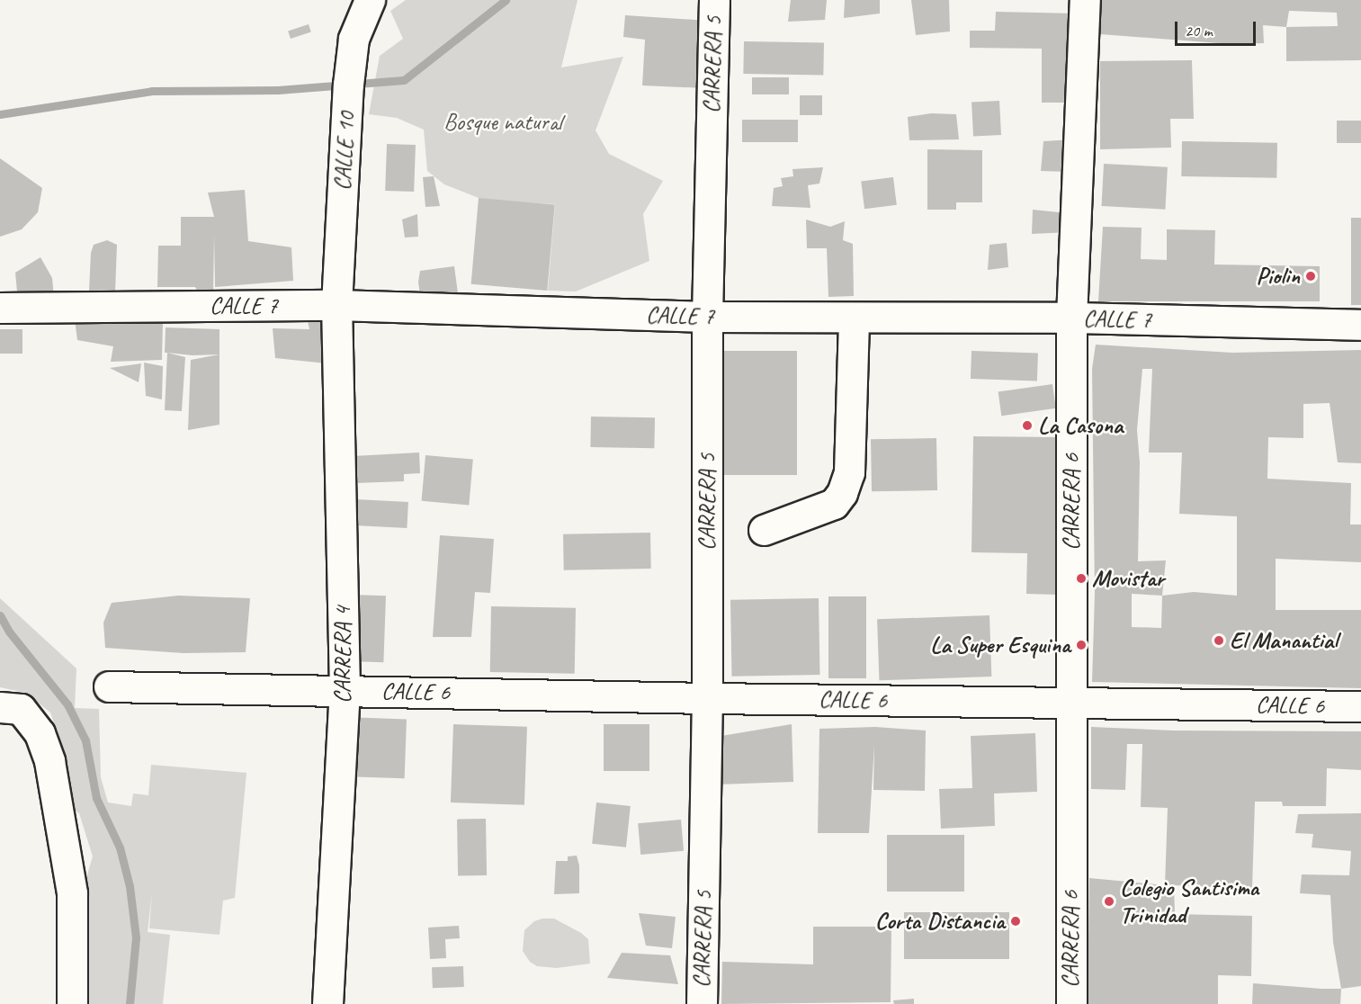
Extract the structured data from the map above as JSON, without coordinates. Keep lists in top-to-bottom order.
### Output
{
  "streets": {
    "street": [
      "CARRERA 5",
      "CALLE 10",
      "CALLE 7",
      "CARRERA 6",
      "CARRERA 4",
      "CALLE 6"
    ]
  },
  "crossings": [
    ["CARRERA 5", "CALLE 7"],
    ["CARRERA 5", "CALLE 6"],
    ["CALLE 10", "CALLE 7"],
    ["CALLE 10", "CARRERA 4"],
    ["CALLE 7", "CARRERA 6"],
    ["CALLE 7", "CARRERA 4"],
    ["CARRERA 6", "CALLE 6"],
    ["CARRERA 4", "CALLE 6"]
  ],
  "parks": ["Bosque natural"],
  "places": [
    "Piolin",
    "La Casona",
    "Movistar",
    "El Manantial",
    "La Super Esquina",
    "Colegio Santisima Trinidad",
    "Corta Distancia"
  ],
  "scale_bar": "20 m"
}
